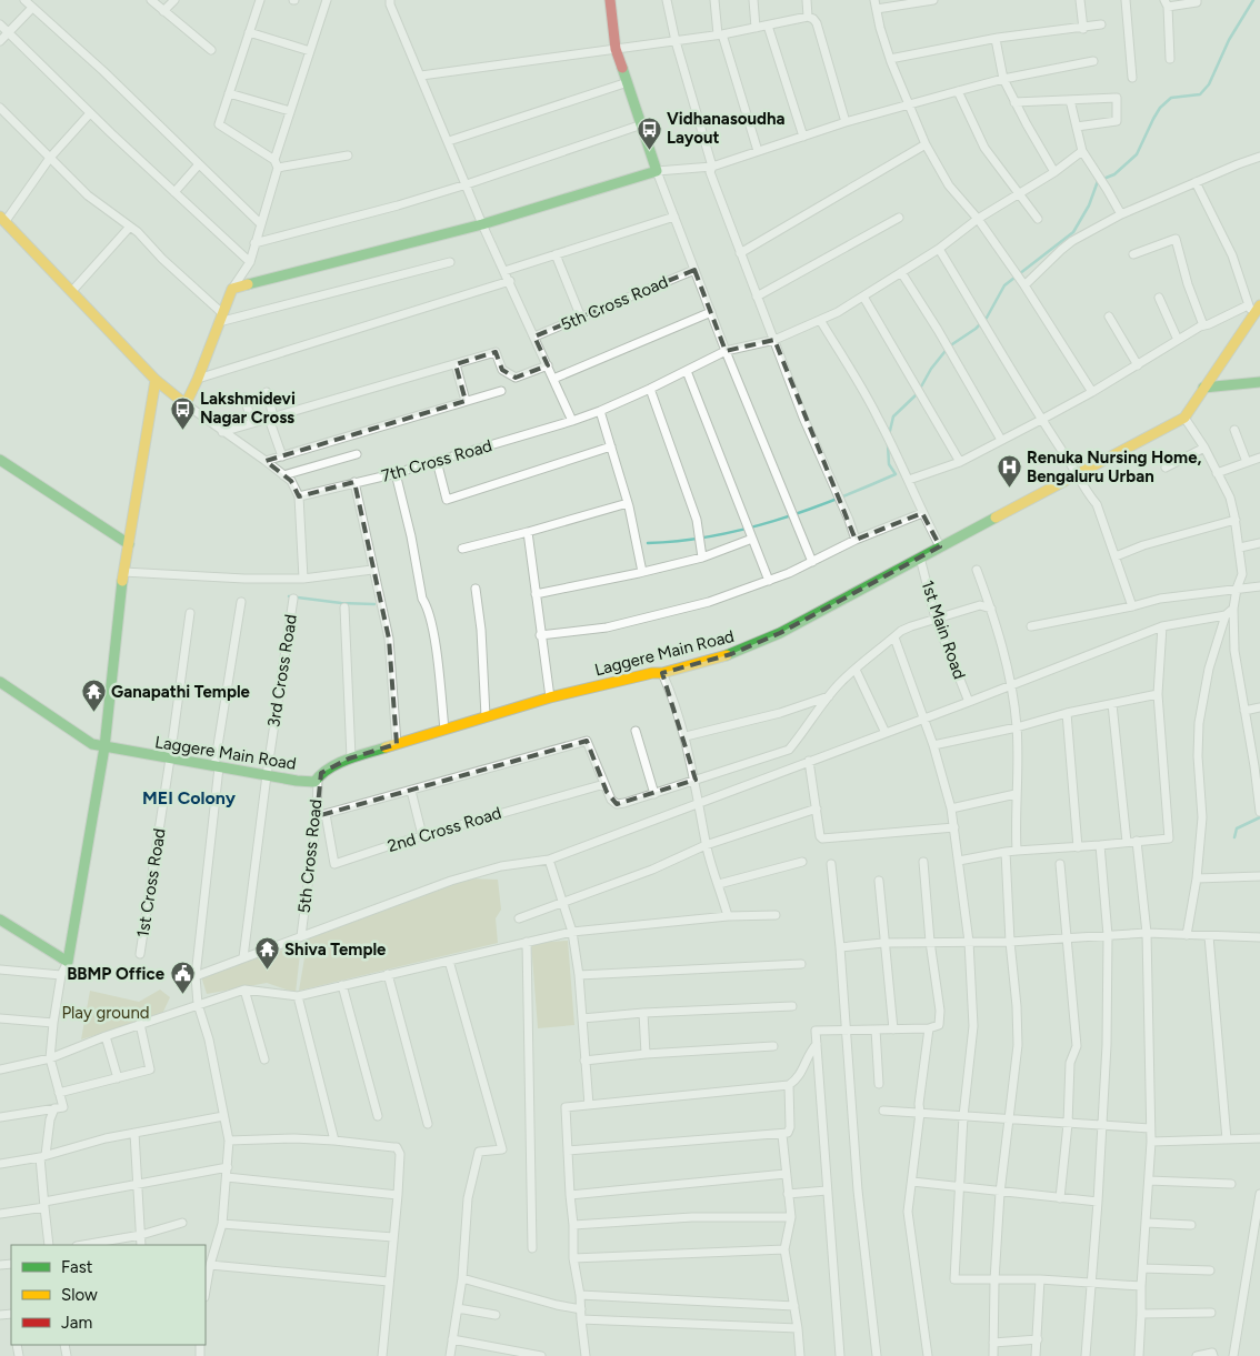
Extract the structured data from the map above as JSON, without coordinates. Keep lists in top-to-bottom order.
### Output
{
  "streets": {
    "street": [
      "5th Cross Road",
      "7th Cross Road",
      "1st Main Road",
      "Laggere Main Road",
      "3rd Cross Road",
      "2nd Cross Road",
      "1st Cross Road"
    ]
  },
  "crossings": [
    ["5th Cross Road", "Laggere Main Road"],
    ["1st Main Road", "Laggere Main Road"],
    ["Laggere Main Road", "3rd Cross Road"],
    ["Laggere Main Road", "1st Cross Road"]
  ],
  "districts": ["MEI Colony"],
  "parks": ["Play ground"],
  "places": {
    "bus stop": ["Vidhanasoudha Layout", "Lakshmidevi Nagar Cross"],
    "hospital": ["Renuka Nursing Home, Bengaluru Urban"],
    "temple": ["Ganapathi Temple", "Shiva Temple"],
    "public building": ["BBMP Office"]
  },
  "legend": ["Fast", "Slow", "Jam"]
}
